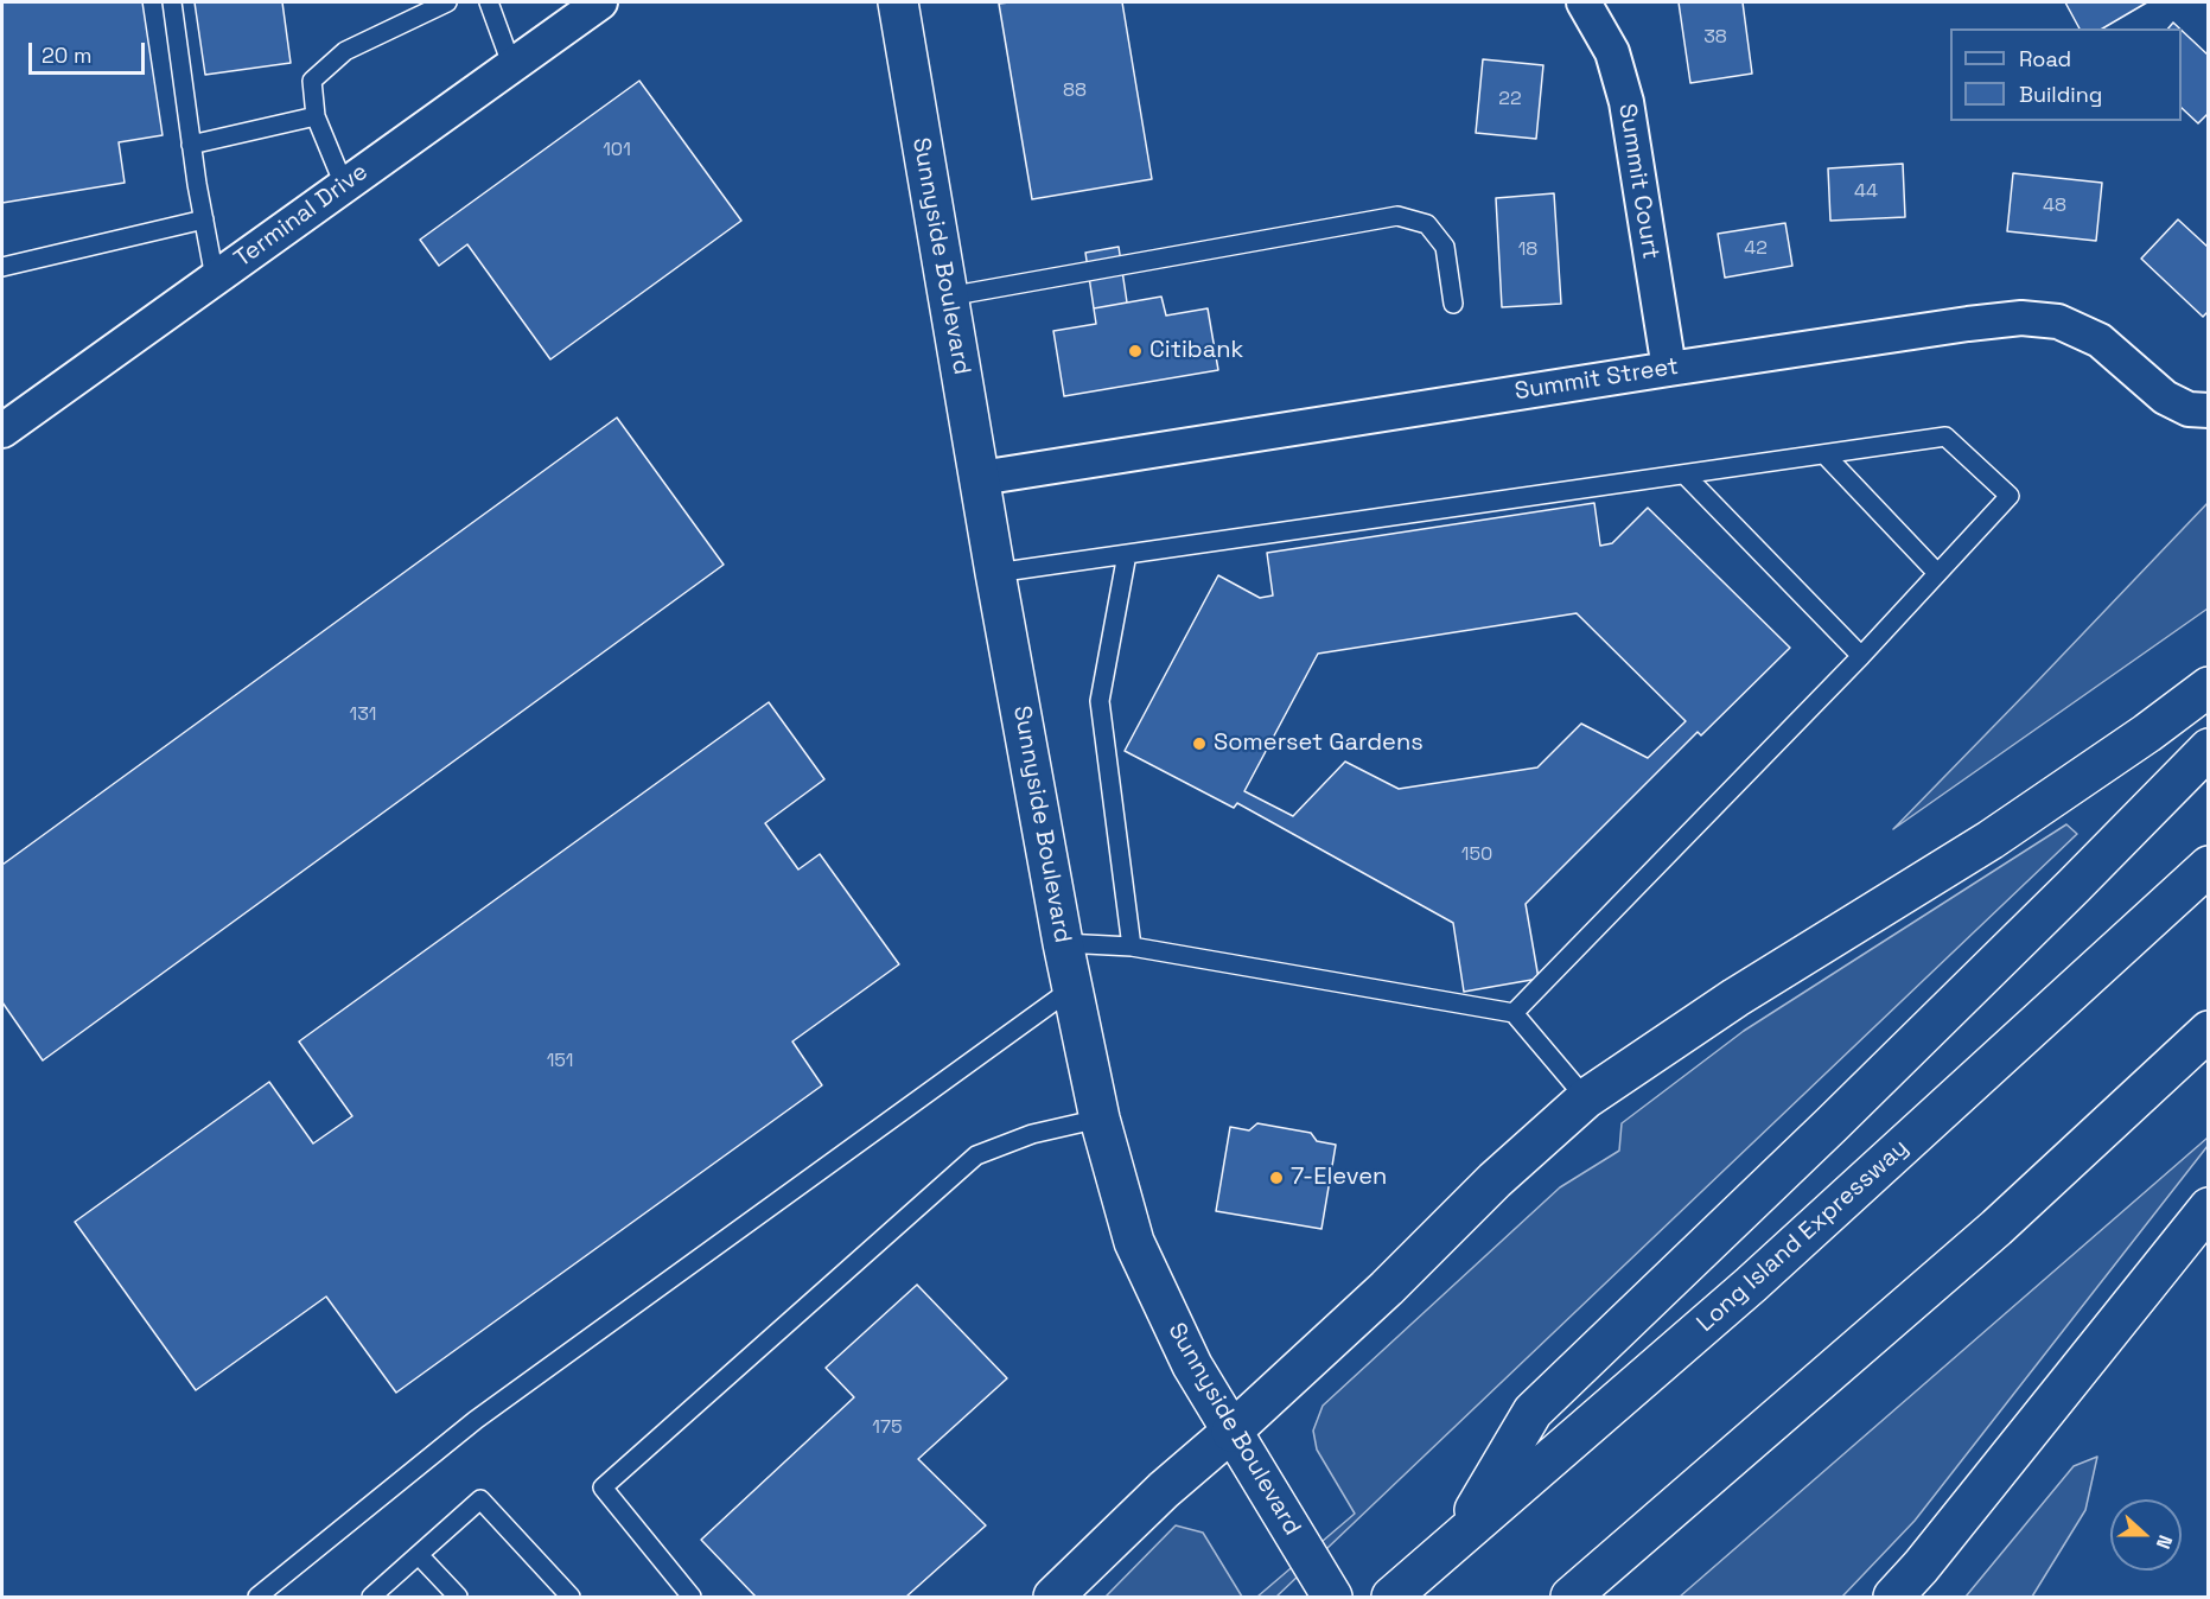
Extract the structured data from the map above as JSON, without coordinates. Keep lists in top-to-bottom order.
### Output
{
  "streets": {
    "main road": ["Sunnyside Boulevard", "Long Island Expressway"],
    "street": ["Summit Court", "Terminal Drive", "Summit Street"]
  },
  "crossings": [
    ["Summit Court", "Summit Street"],
    ["Sunnyside Boulevard", "Summit Street"]
  ],
  "places": ["Citibank", "Somerset Gardens", "7-Eleven"],
  "house_numbers": [
    "38",
    "88",
    "22",
    "101",
    "44",
    "48",
    "42",
    "18",
    "131",
    "150",
    "151",
    "175"
  ],
  "legend": ["Road", "Building"],
  "scale_bar": "20 m",
  "north": "right"
}
